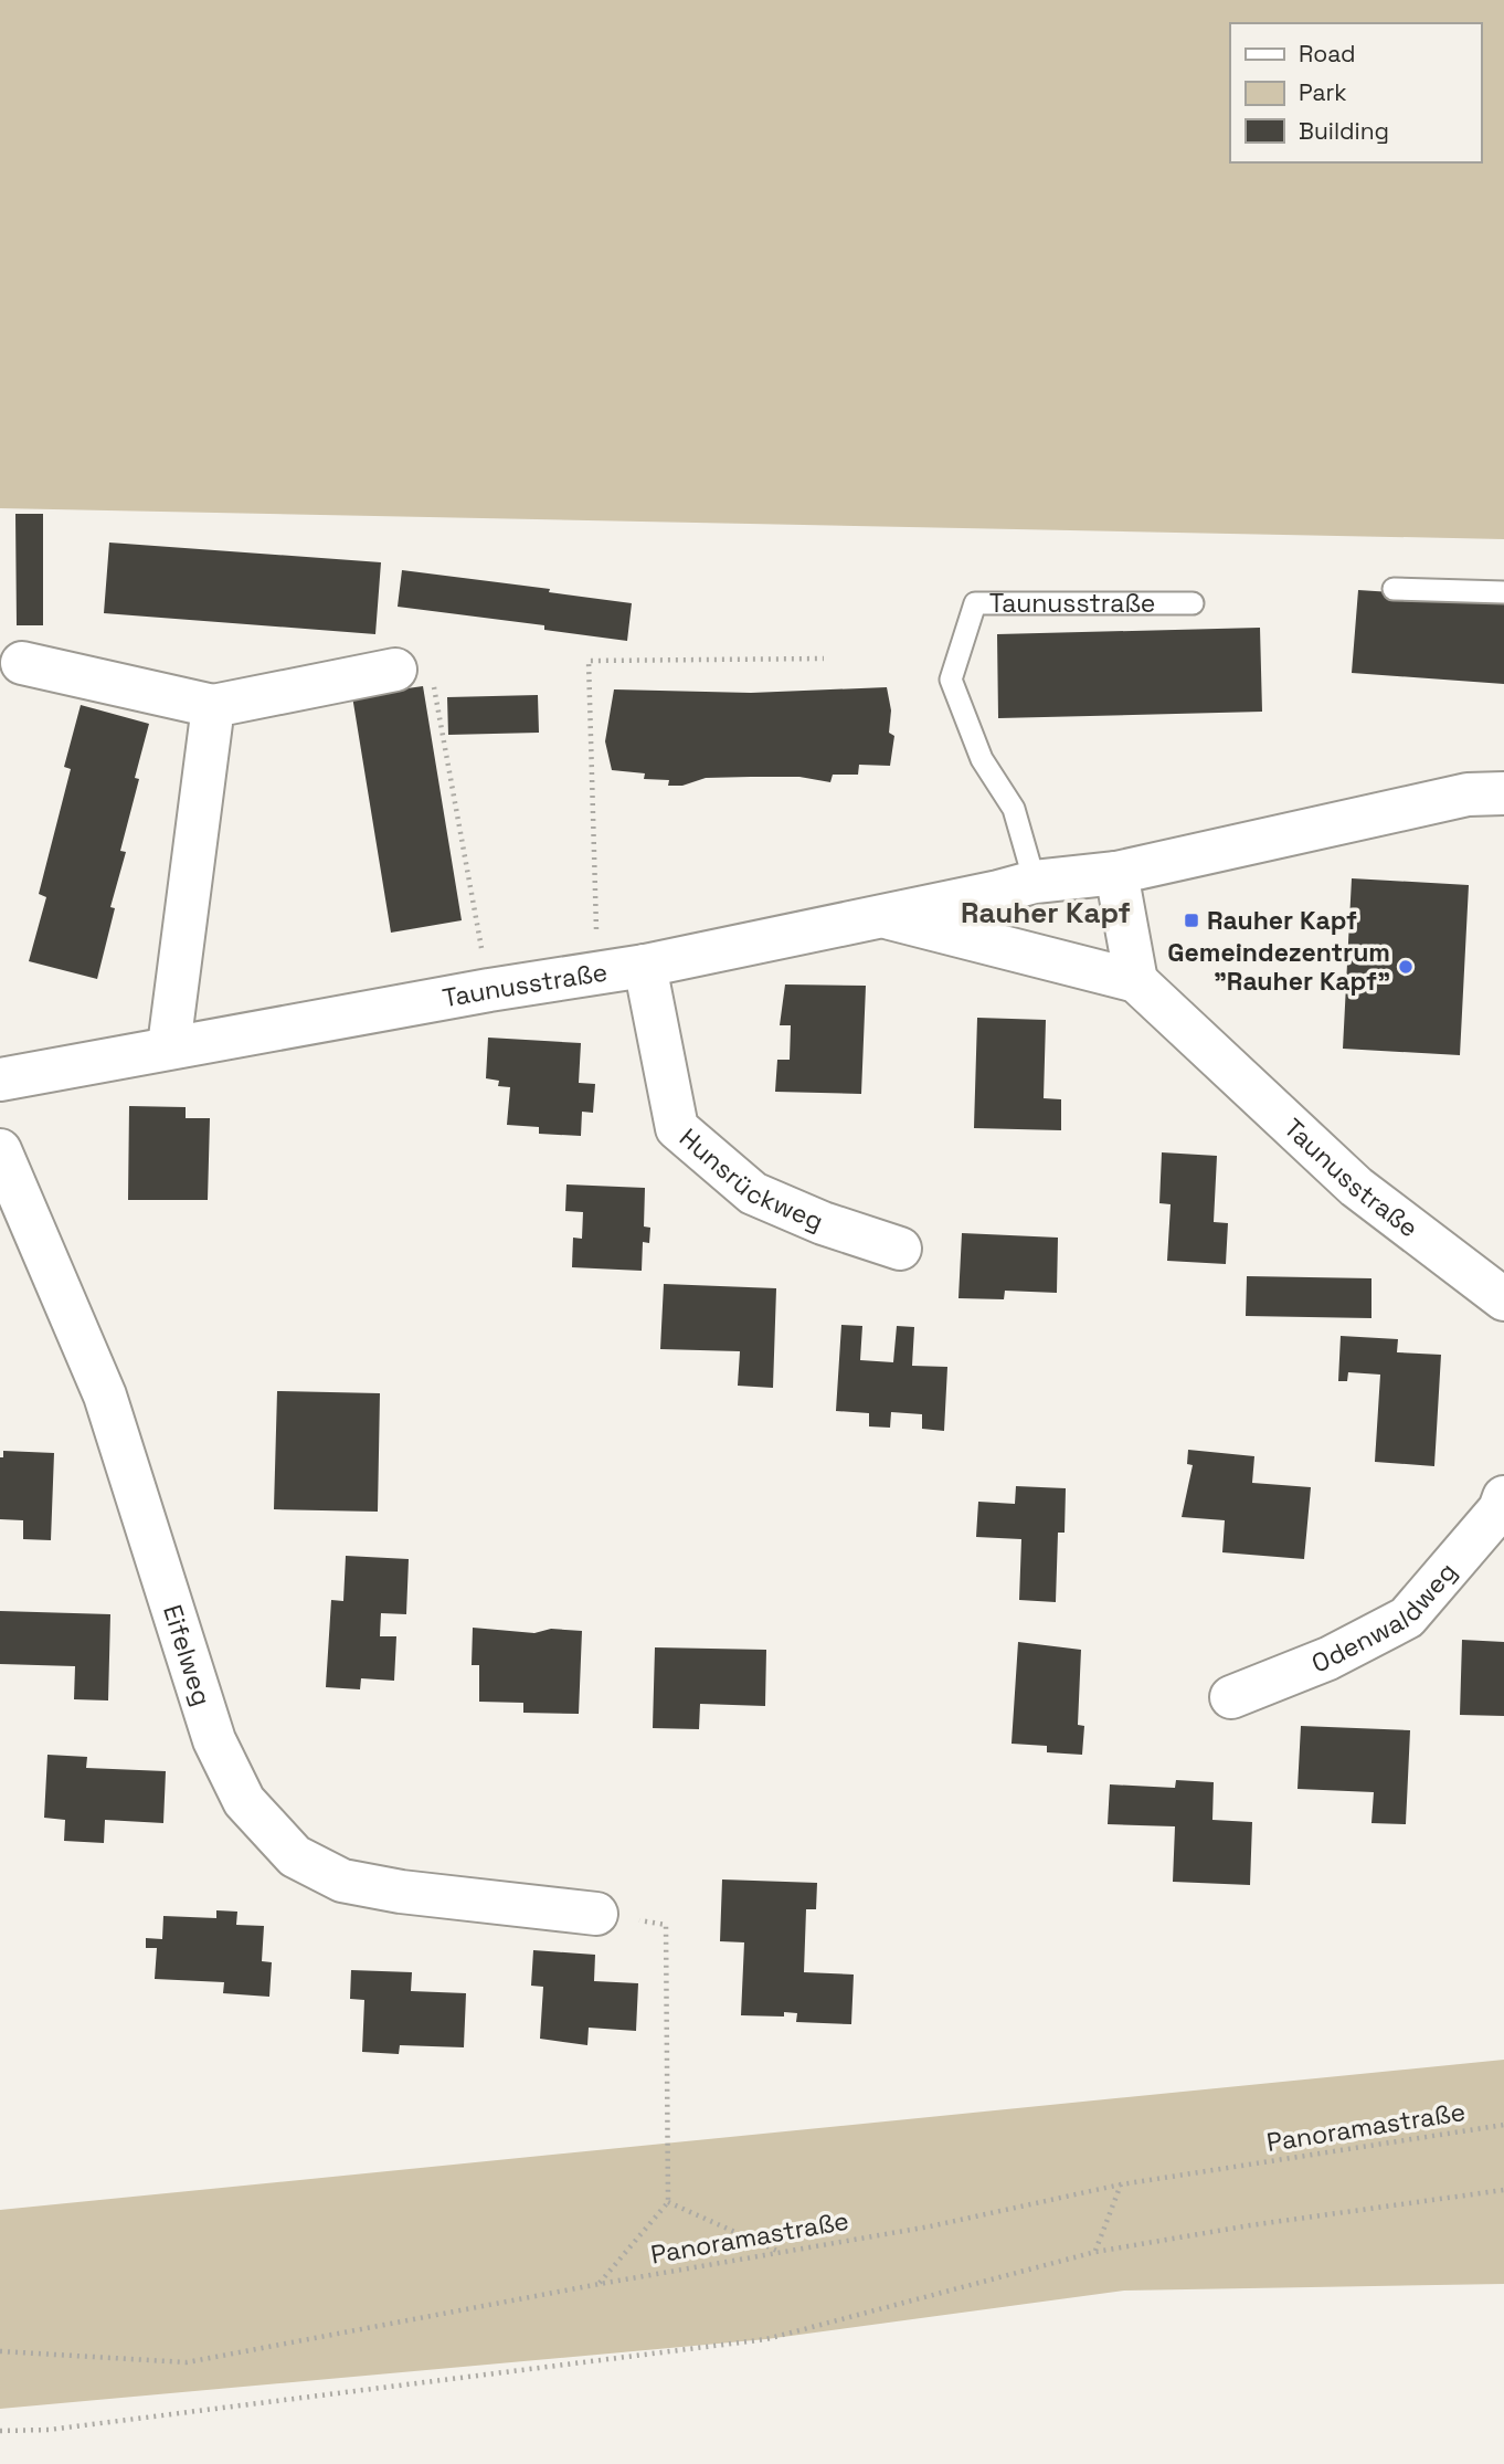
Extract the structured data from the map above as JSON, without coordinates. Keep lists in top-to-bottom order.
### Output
{
  "streets": {
    "street": [
      "Taunusstraße",
      "Hunsrückweg",
      "Odenwaldweg",
      "Eifelweg"
    ],
    "path": ["Panoramastraße"]
  },
  "crossings": [
    ["Taunusstraße", "Hunsrückweg"]
  ],
  "districts": ["Rauher Kapf"],
  "places": {
    "transit": ["Rauher Kapf"],
    "other": ["Gemeindezentrum \"Rauher Kapf\""]
  },
  "legend": ["Road", "Park", "Building"]
}
